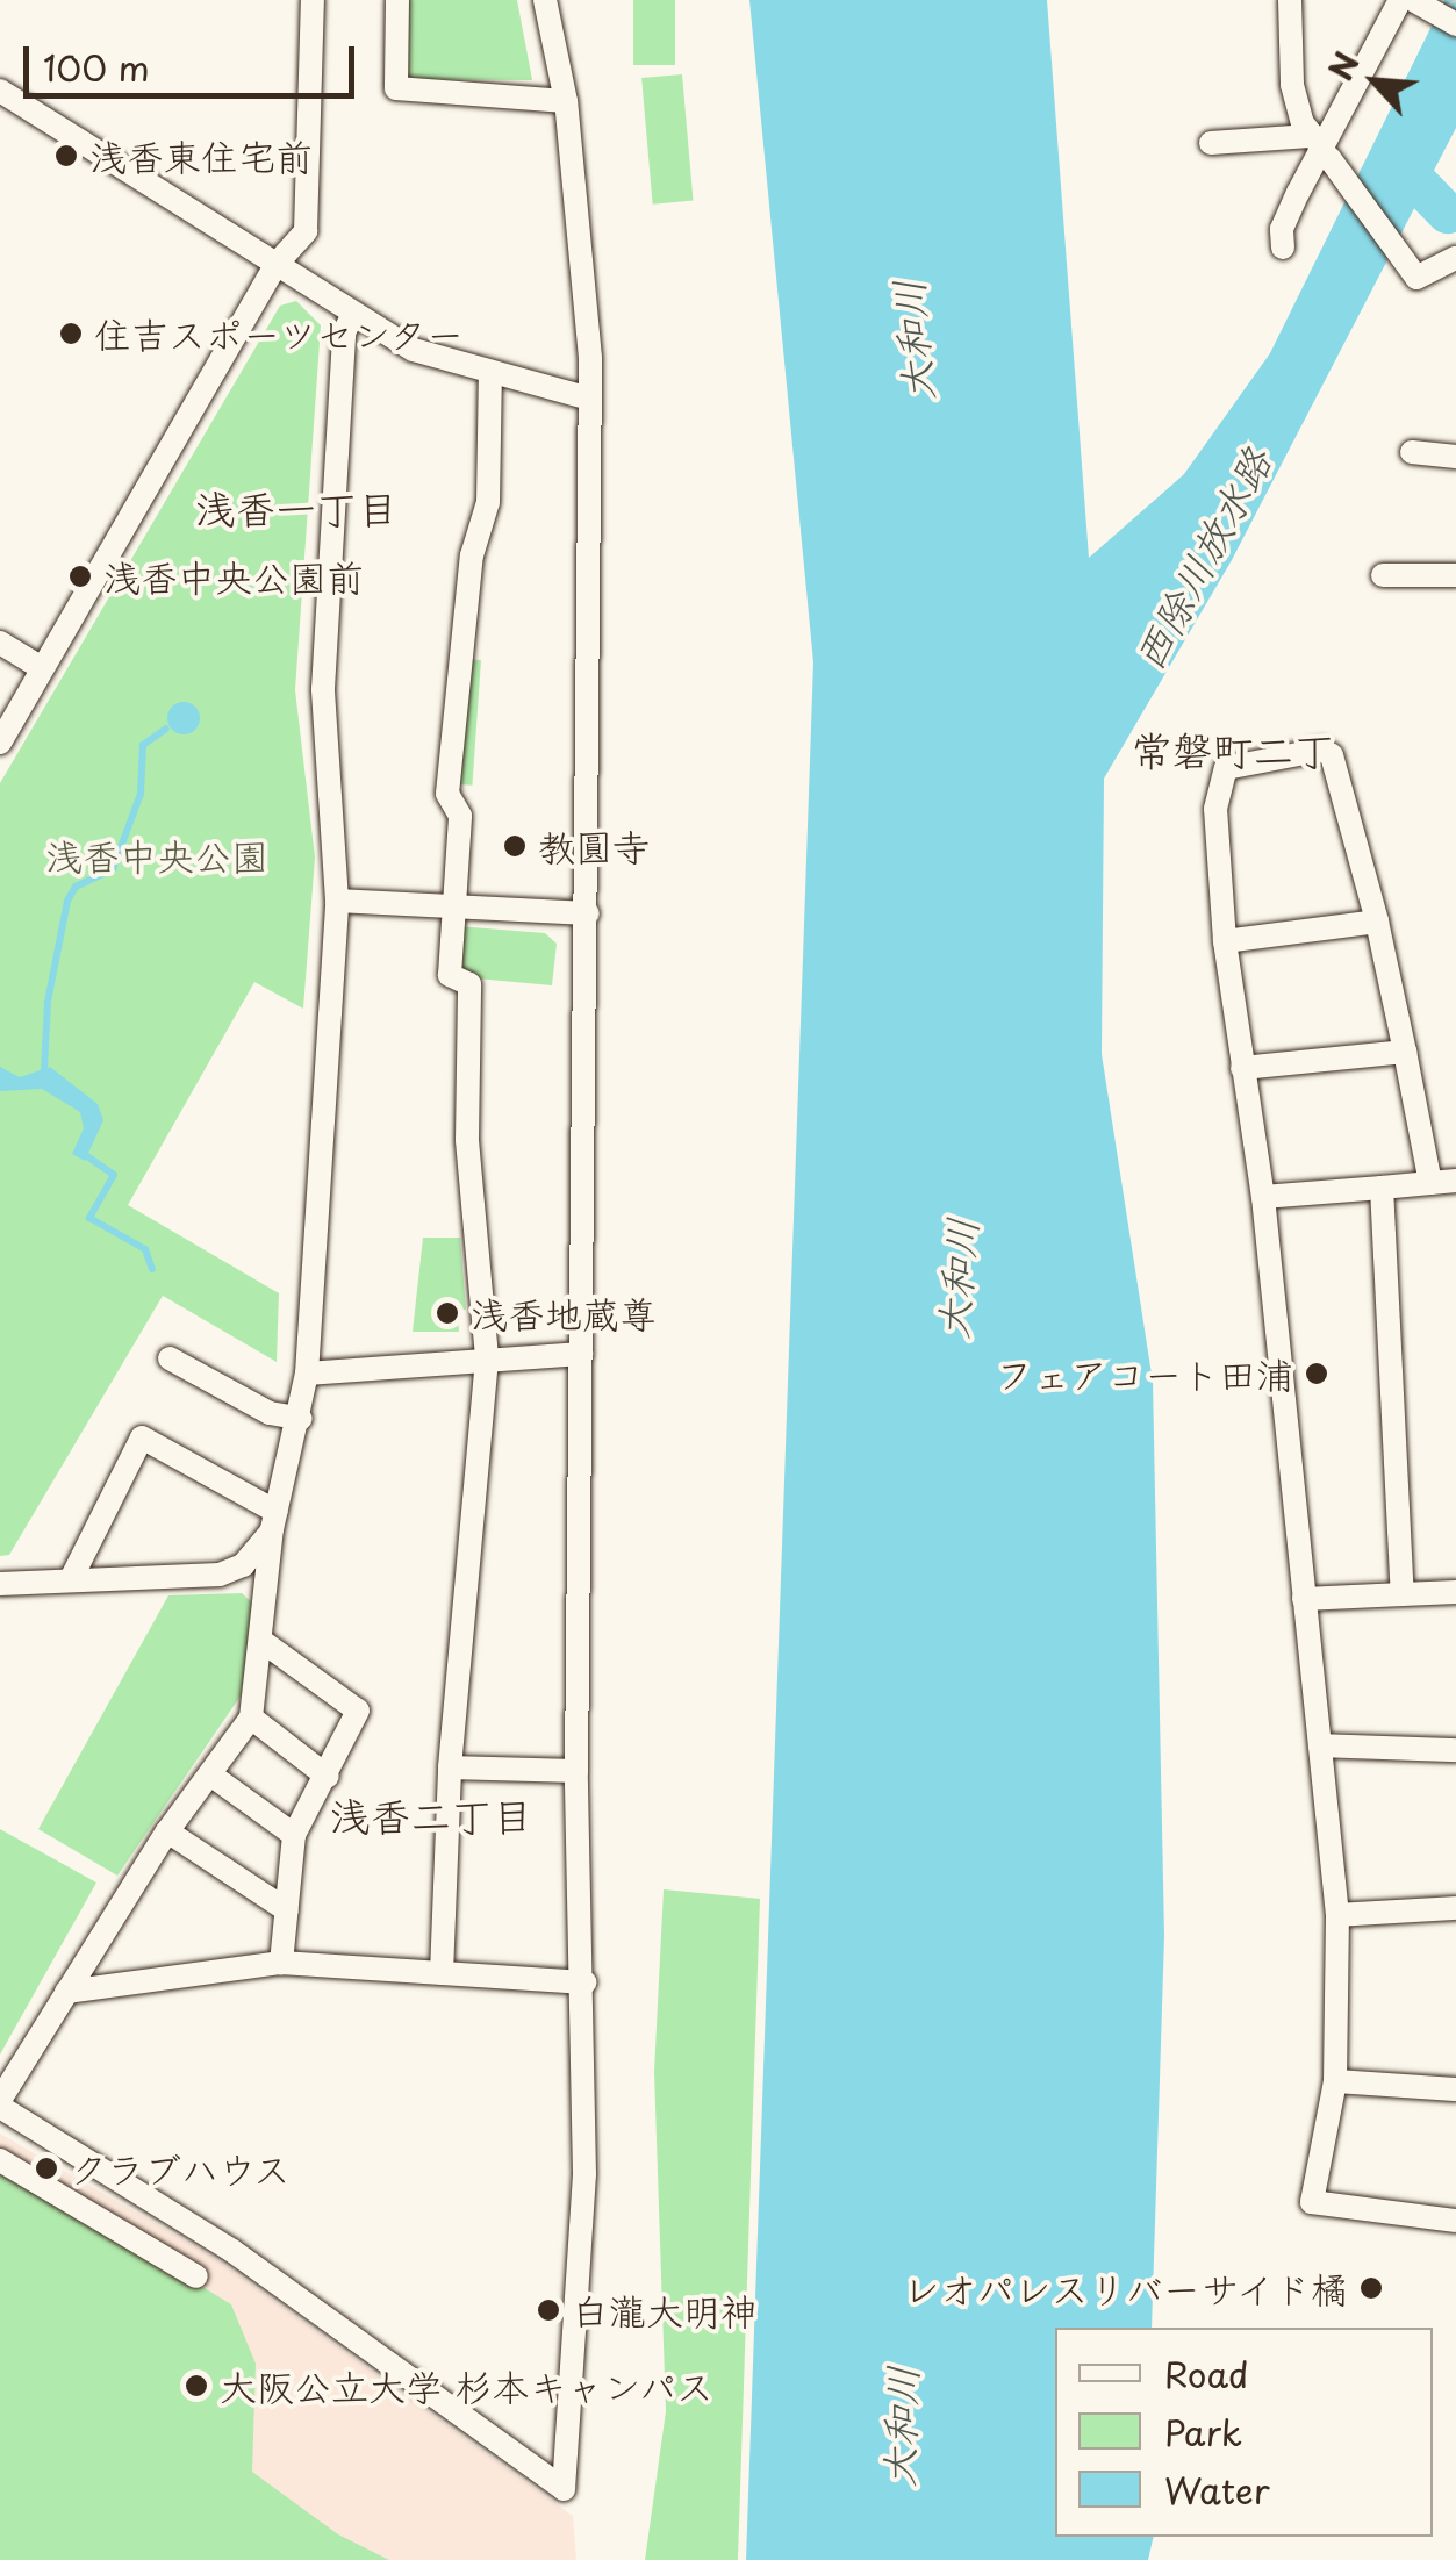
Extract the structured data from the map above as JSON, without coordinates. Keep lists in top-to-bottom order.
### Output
{
  "districts": ["浅香一丁目", "常磐町二丁", "浅香二丁目"],
  "water": ["大和川", "西除川放水路"],
  "parks": ["浅香中央公園"],
  "places": [
    "浅香東住宅前",
    "住吉スポーツセンター",
    "浅香中央公園前",
    "教圓寺",
    "浅香地蔵尊",
    "フェアコート田浦",
    "クラブハウス",
    "レオパレスリバーサイド橘",
    "白瀧大明神",
    "大阪公立大学 杉本キャンパス"
  ],
  "legend": ["Road", "Park", "Water"],
  "scale_bar": "100 m",
  "north": "top left"
}
